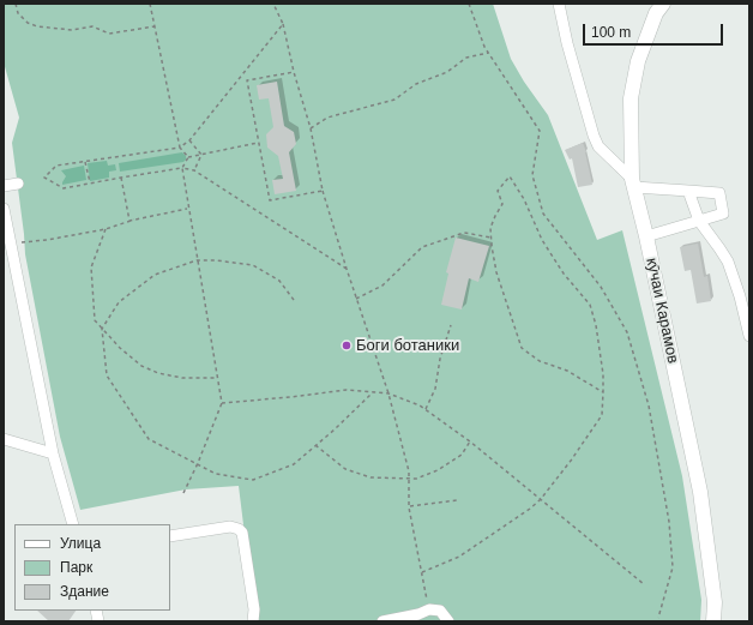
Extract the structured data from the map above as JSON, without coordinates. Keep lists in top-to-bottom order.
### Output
{
  "streets": {
    "main road": ["кӯчаи Карамов"]
  },
  "places": ["Боги ботаники"],
  "legend": ["Улица", "Парк", "Здание"],
  "scale_bar": "100 m"
}
